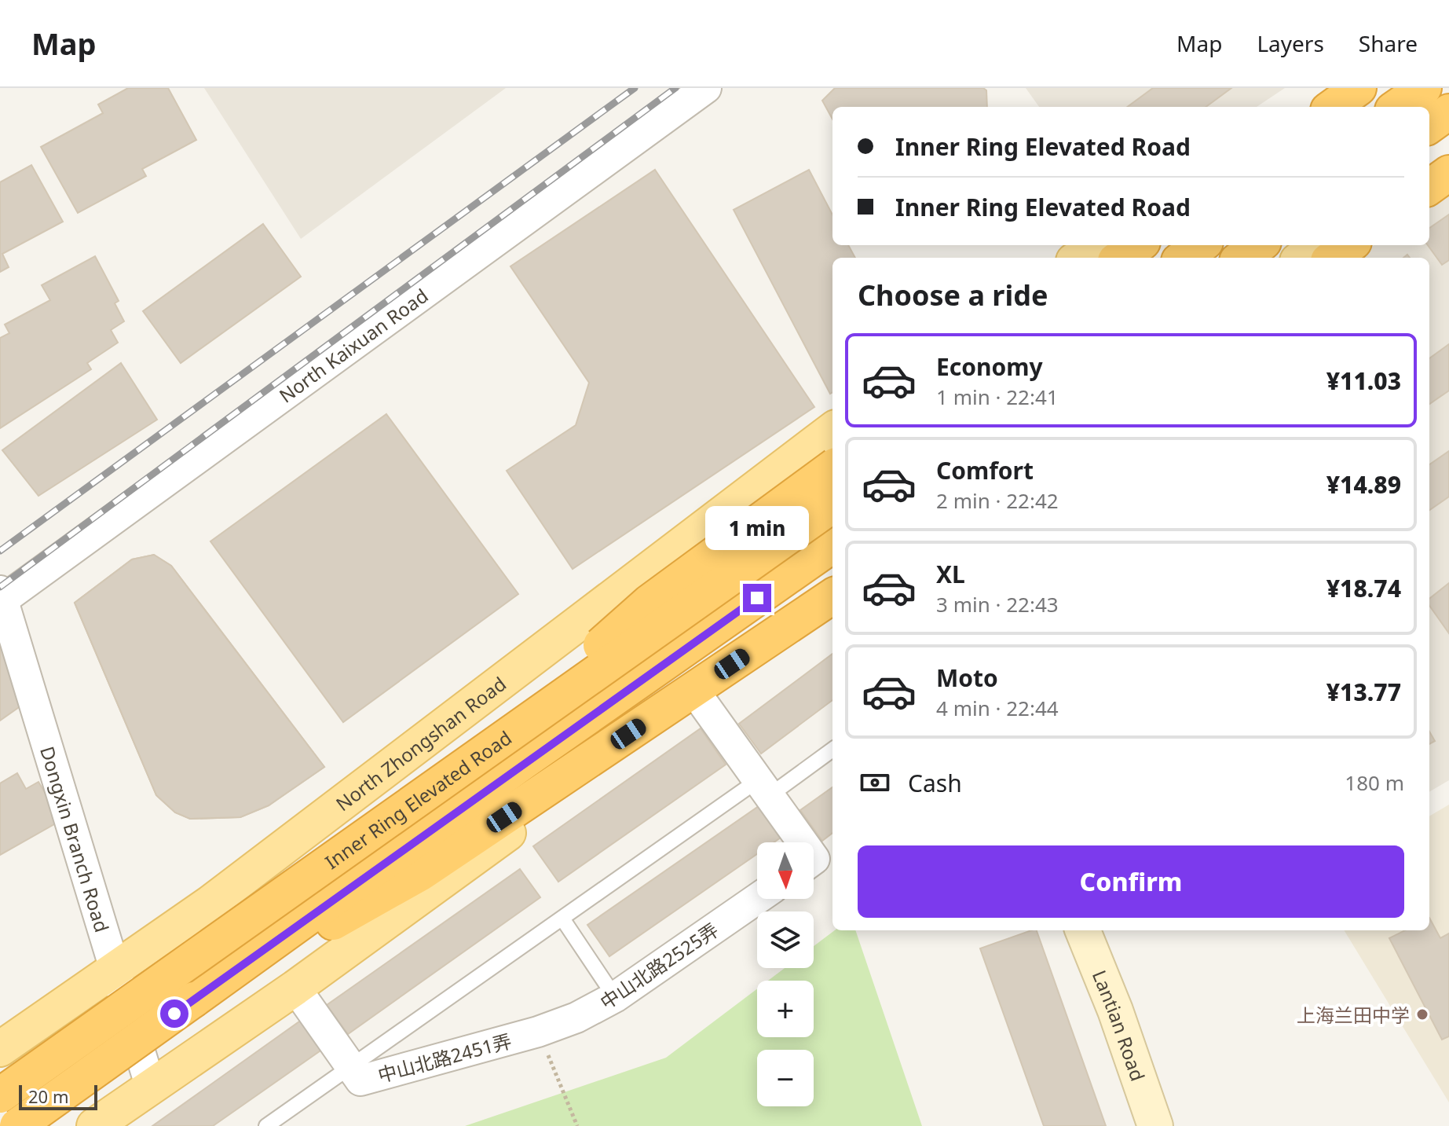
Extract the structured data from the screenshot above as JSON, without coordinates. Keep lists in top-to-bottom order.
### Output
{
  "streets": {
    "highway": ["Inner Ring Elevated Road"],
    "main road": ["North Zhongshan Road"],
    "street": [
      "North Kaixuan Road",
      "Dongxin Branch Road",
      "中山北路2525弄",
      "Lantian Road",
      "中山北路2451弄"
    ]
  },
  "crossings": [
    ["North Kaixuan Road", "Dongxin Branch Road"],
    ["North Zhongshan Road", "Dongxin Branch Road"],
    ["中山北路2525弄", "中山北路2451弄"]
  ],
  "places": ["上海兰田中学"],
  "scale_bar": "20 m",
  "north": "bottom",
  "page": {
    "header": "Map",
    "nav": ["Map", "Layers", "Share"],
    "banner": ["Inner Ring Elevated Road", "Inner Ring Elevated Road"],
    "heading": "Choose a ride",
    "list": [
      {
        "name": "Economy",
        "note": "1 min · 22:41",
        "value": "¥11.03"
      },
      {
        "name": "Comfort",
        "note": "2 min · 22:42",
        "value": "¥14.89"
      },
      {
        "name": "XL",
        "note": "3 min · 22:43",
        "value": "¥18.74"
      },
      {
        "name": "Moto",
        "note": "4 min · 22:44",
        "value": "¥13.77"
      }
    ],
    "bubble": "1 min",
    "pay": ["Cash", "180 m"],
    "buttons": "Confirm",
    "map_buttons": ["+", "−"],
    "scale": "20 m"
  }
}
